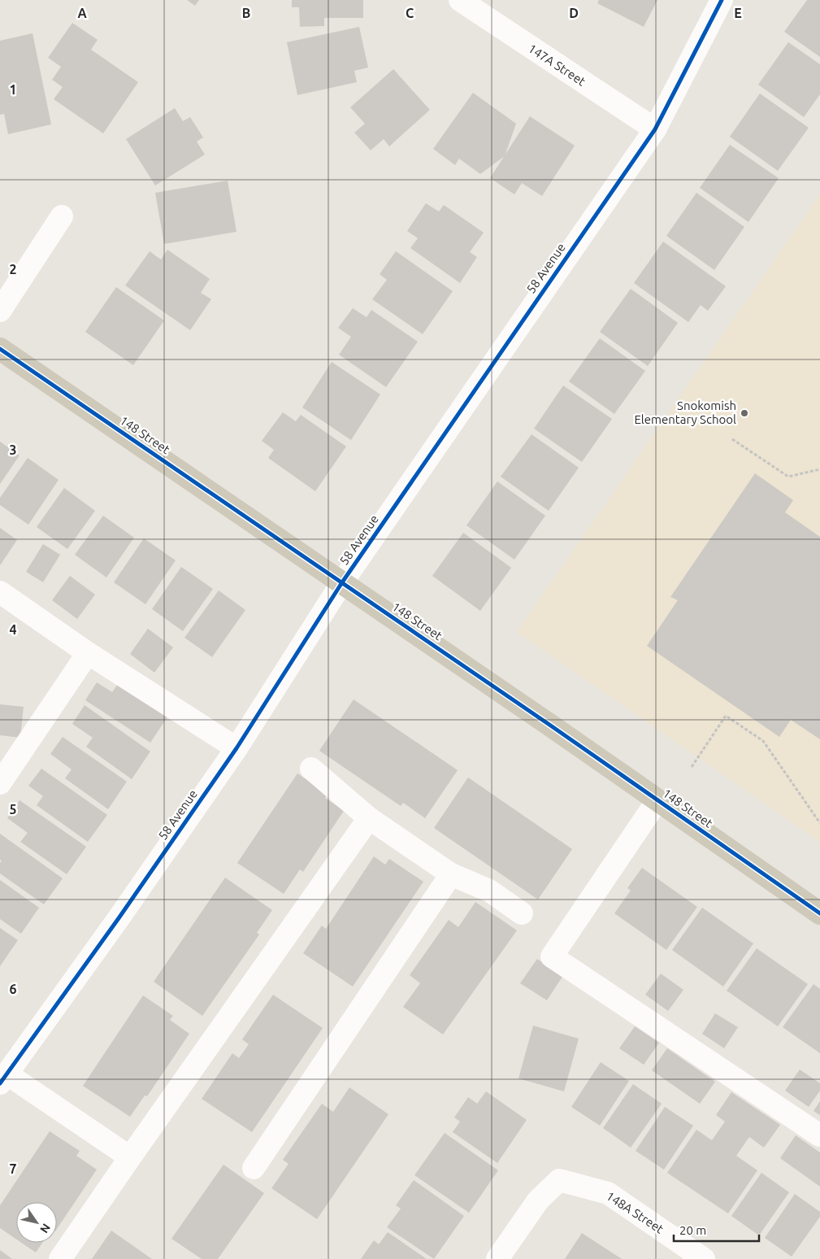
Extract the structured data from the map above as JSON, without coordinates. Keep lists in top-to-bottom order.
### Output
{
  "streets": {
    "main road": ["148 Street"],
    "street": ["147A Street", "58 Avenue", "148A Street"]
  },
  "crossings": [
    ["147A Street", "58 Avenue"],
    ["58 Avenue", "148 Street"]
  ],
  "places": ["Snokomish Elementary School"],
  "scale_bar": "20 m",
  "north": "bottom right",
  "grid": {
    "columns": [
      "A",
      "B",
      "C",
      "D",
      "E"
    ],
    "rows": [
      "1",
      "2",
      "3",
      "4",
      "5",
      "6",
      "7"
    ]
  }
}
